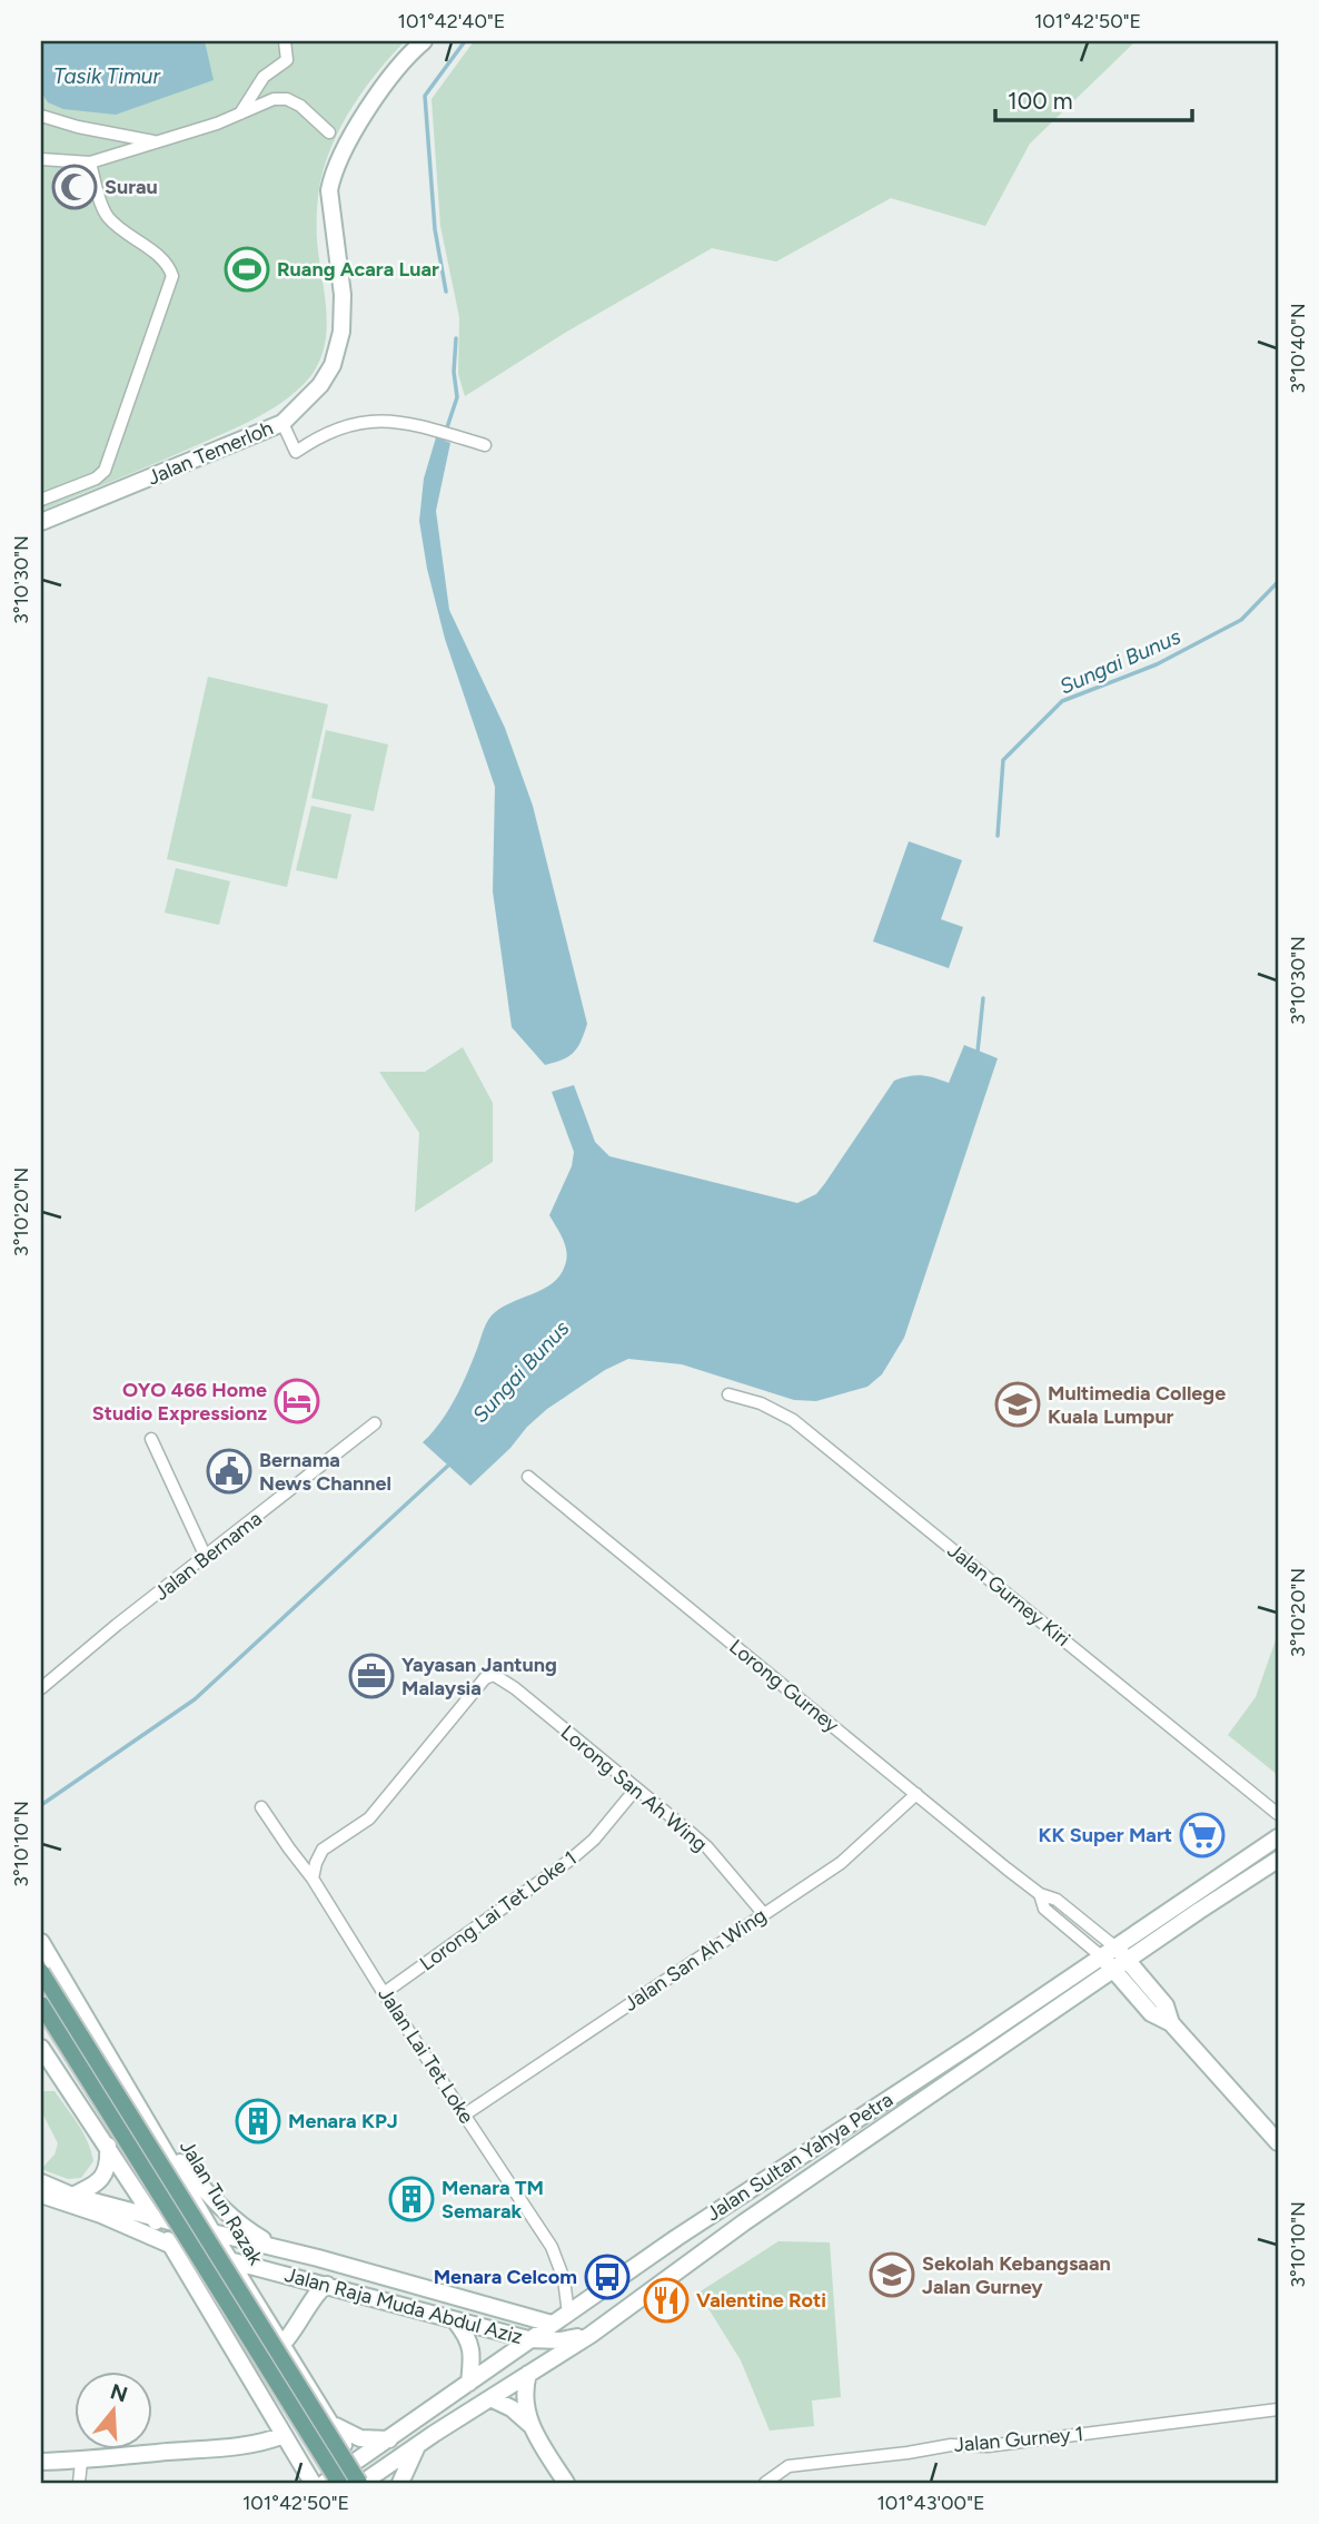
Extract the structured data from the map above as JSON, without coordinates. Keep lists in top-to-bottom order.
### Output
{
  "streets": {
    "main road": [
      "Jalan Temerloh",
      "Jalan Sultan Yahya Petra",
      "Jalan Tun Razak",
      "Jalan Raja Muda Abdul Aziz"
    ],
    "street": [
      "Jalan Bernama",
      "Jalan Gurney Kiri",
      "Lorong Gurney",
      "Lorong San Ah Wing",
      "Lorong Lai Tet Loke 1",
      "Jalan San Ah Wing",
      "Jalan Lai Tet Loke",
      "Jalan Gurney 1"
    ]
  },
  "crossings": [
    ["Lorong Gurney", "Jalan San Ah Wing"],
    ["Lorong Gurney", "Jalan Sultan Yahya Petra"],
    ["Lorong San Ah Wing", "Lorong Lai Tet Loke 1"],
    ["Lorong San Ah Wing", "Jalan San Ah Wing"],
    ["Lorong San Ah Wing", "Jalan Lai Tet Loke"],
    ["Lorong Lai Tet Loke 1", "Jalan Lai Tet Loke"],
    ["Jalan San Ah Wing", "Jalan Lai Tet Loke"],
    ["Jalan Lai Tet Loke", "Jalan Sultan Yahya Petra"],
    ["Jalan Sultan Yahya Petra", "Jalan Tun Razak"],
    ["Jalan Sultan Yahya Petra", "Jalan Raja Muda Abdul Aziz"],
    ["Jalan Tun Razak", "Jalan Raja Muda Abdul Aziz"]
  ],
  "water": ["Tasik Timur", "Sungai Bunus"],
  "places": {
    "mosque": ["Surau"],
    "sports": ["Ruang Acara Luar"],
    "hotel": ["OYO 466 Home Studio Expressionz"],
    "school or university": ["Multimedia College Kuala Lumpur", "Sekolah Kebangsaan Jalan Gurney"],
    "public building": ["Bernama News Channel"],
    "office": ["Yayasan Jantung Malaysia"],
    "supermarket": ["KK Super Mart"],
    "building": ["Menara KPJ", "Menara TM Semarak"],
    "bus stop": ["Menara Celcom"],
    "restaurant": ["Valentine Roti"]
  },
  "scale_bar": "100 m",
  "north": "top",
  "coordinates": [
    "101°42'40\"E",
    "101°42'50\"E",
    "3°10'40\"N",
    "3°10'30\"N",
    "3°10'20\"N",
    "3°10'10\"N",
    "101°43'00\"E"
  ]
}
